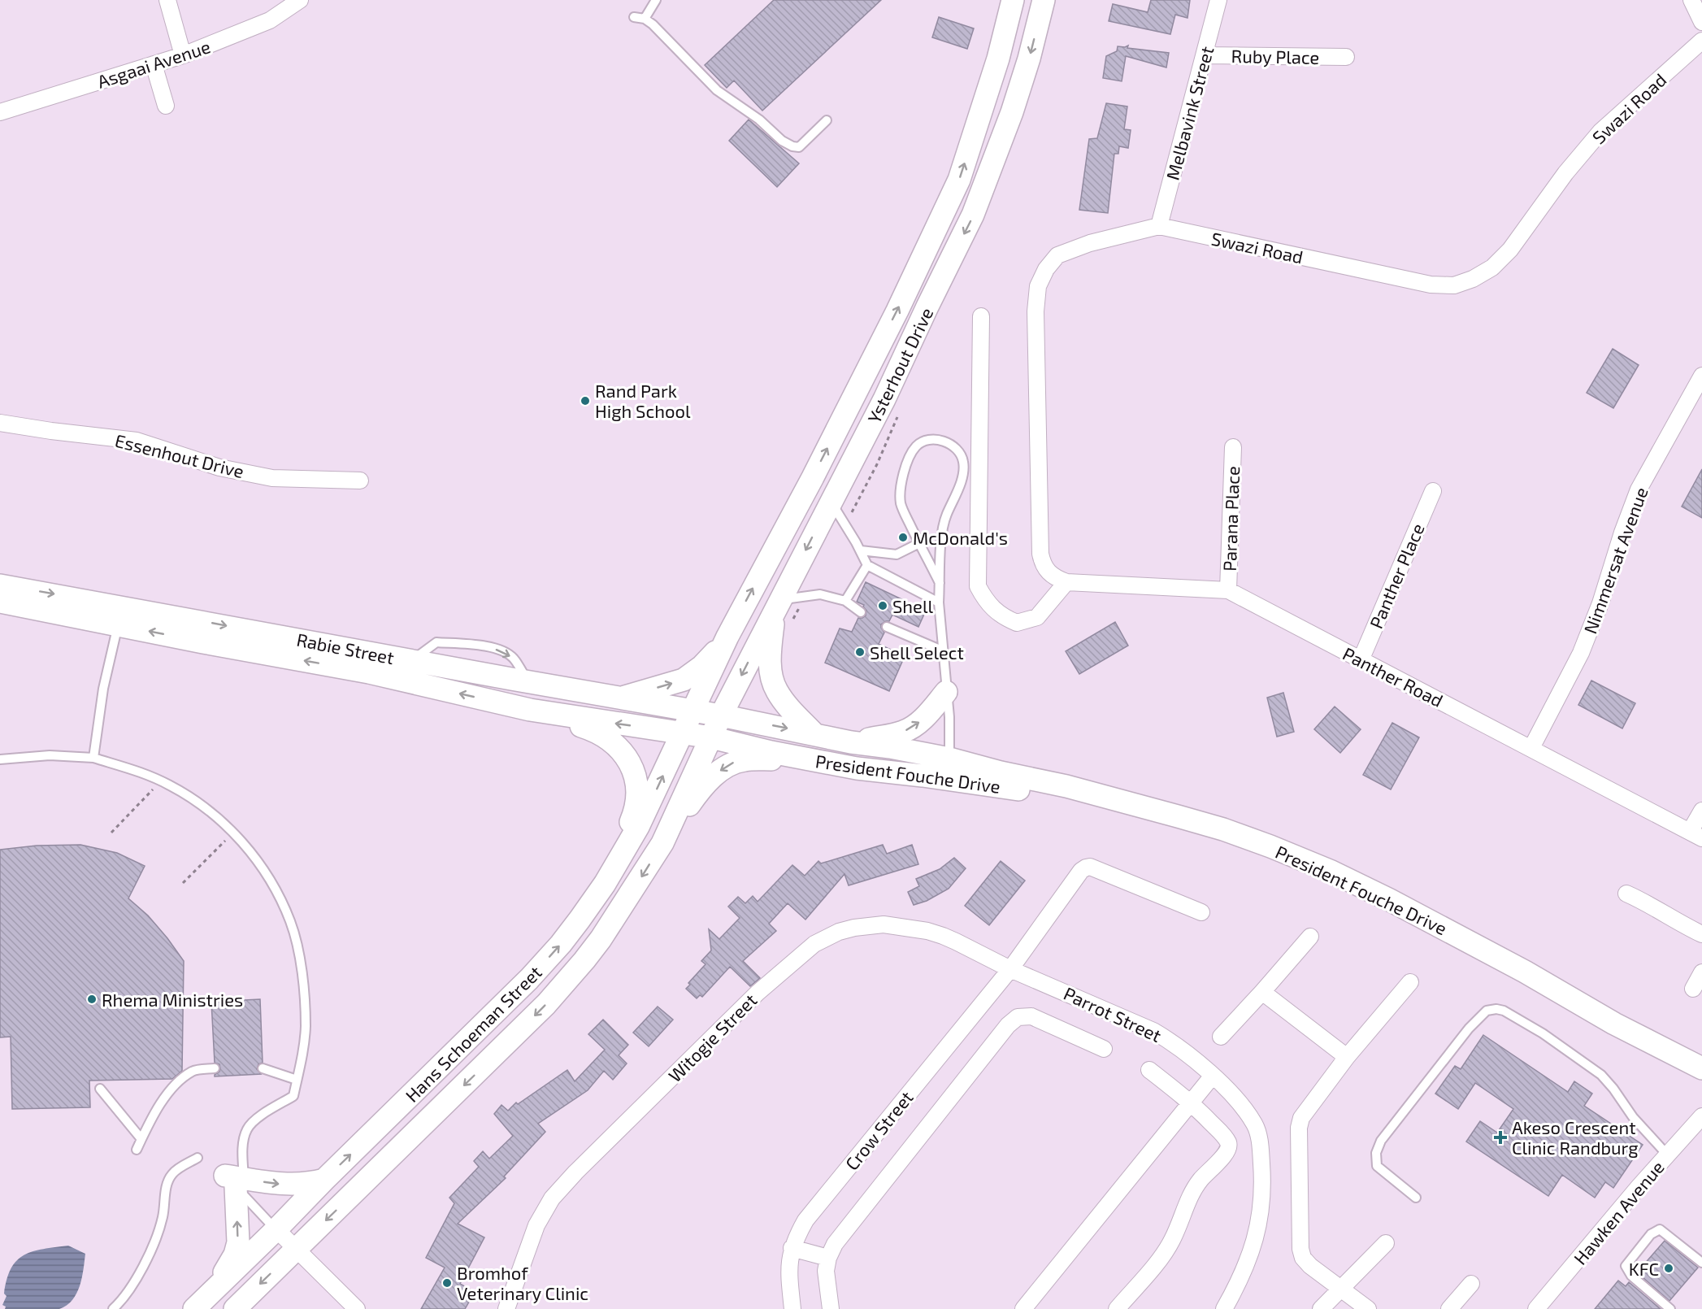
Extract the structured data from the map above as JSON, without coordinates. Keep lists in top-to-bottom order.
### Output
{
  "streets": {
    "main road": [
      "Ysterhout Drive",
      "Rabie Street",
      "President Fouche Drive",
      "Hans Schoeman Street"
    ],
    "street": [
      "Ruby Place",
      "Asgaai Avenue",
      "Swazi Road",
      "Melbavink Street",
      "Essenhout Drive",
      "Parana Place",
      "Nimmersat Avenue",
      "Panther Place",
      "Panther Road",
      "Parrot Street",
      "Witogie Street",
      "Crow Street",
      "Hawken Avenue"
    ]
  },
  "crossings": [
    ["Ruby Place", "Melbavink Street"],
    ["Swazi Road", "Melbavink Street"],
    ["Swazi Road", "Panther Road"],
    ["Ysterhout Drive", "Rabie Street"],
    ["Ysterhout Drive", "President Fouche Drive"],
    ["Ysterhout Drive", "Hans Schoeman Street"],
    ["Parana Place", "Panther Road"],
    ["Nimmersat Avenue", "Panther Road"],
    ["Panther Place", "Panther Road"],
    ["Rabie Street", "President Fouche Drive"],
    ["Rabie Street", "Hans Schoeman Street"],
    ["President Fouche Drive", "Hans Schoeman Street"],
    ["Parrot Street", "Witogie Street"],
    ["Parrot Street", "Crow Street"],
    ["Witogie Street", "Crow Street"]
  ],
  "places": {
    "other": [
      "Rand Park High School",
      "McDonald's",
      "Shell",
      "Shell Select",
      "Rhema Ministries",
      "KFC",
      "Bromhof Veterinary Clinic"
    ],
    "health": ["Akeso Crescent Clinic Randburg"]
  }
}
